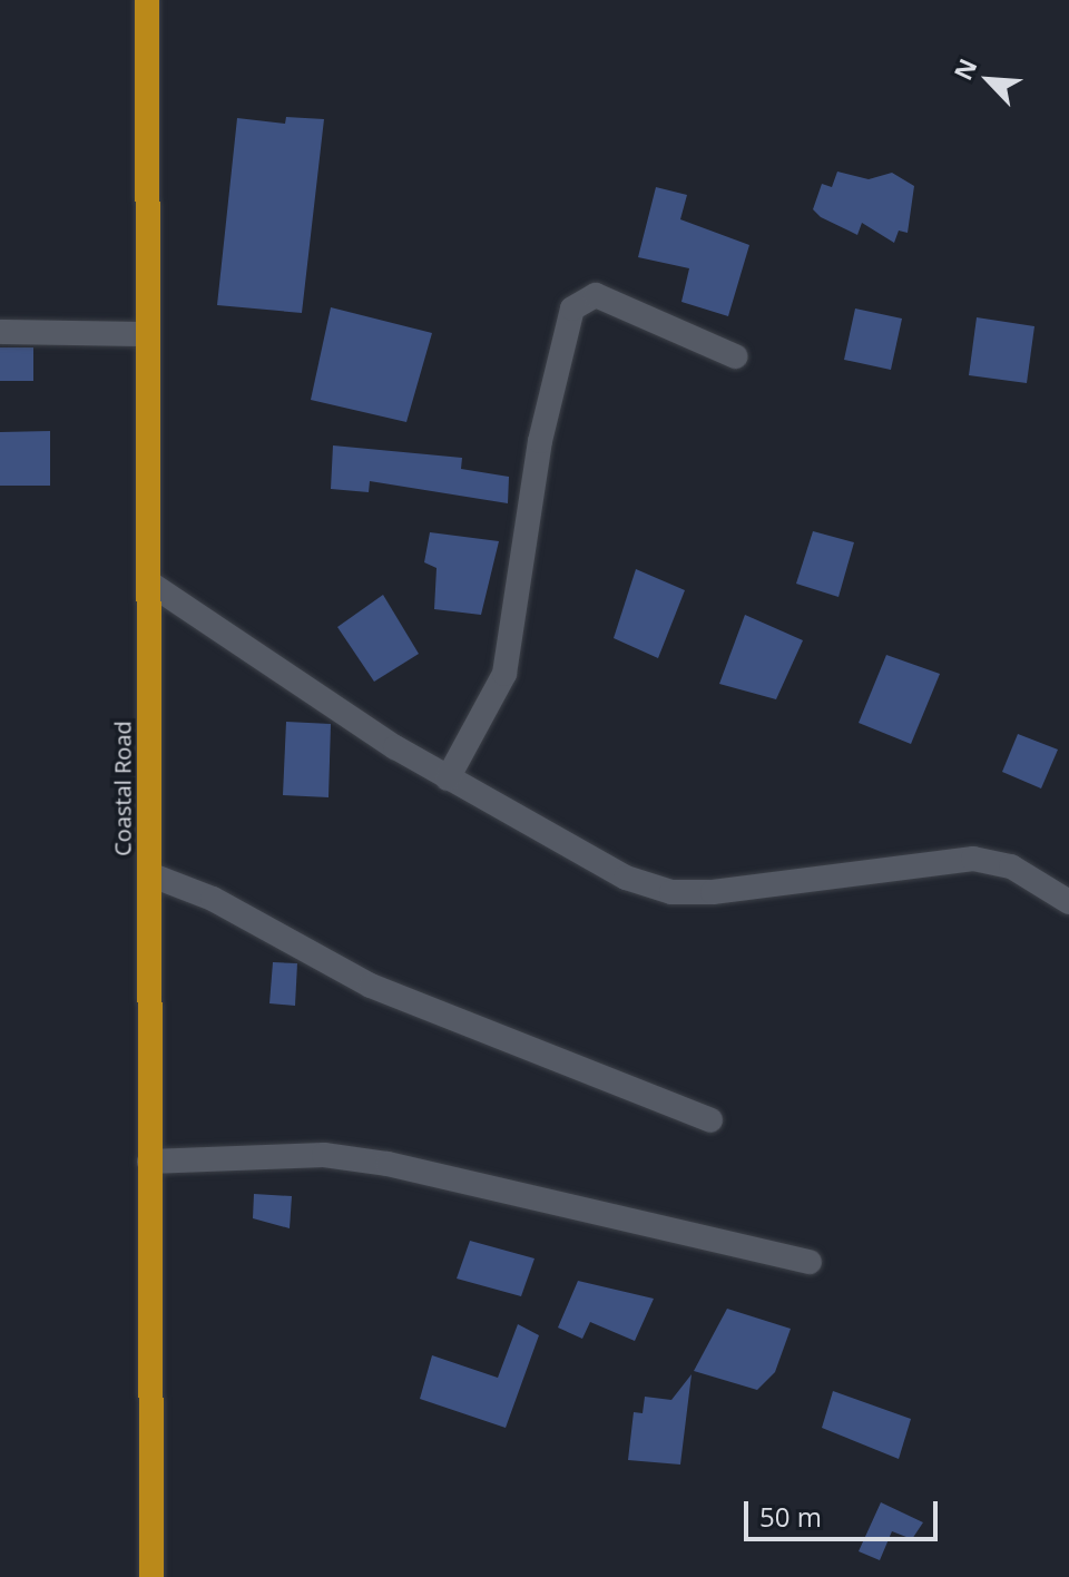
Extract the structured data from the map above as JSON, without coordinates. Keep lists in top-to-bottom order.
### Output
{
  "streets": {
    "highway": ["Coastal Road"]
  },
  "scale_bar": "50 m",
  "north": "top left"
}
